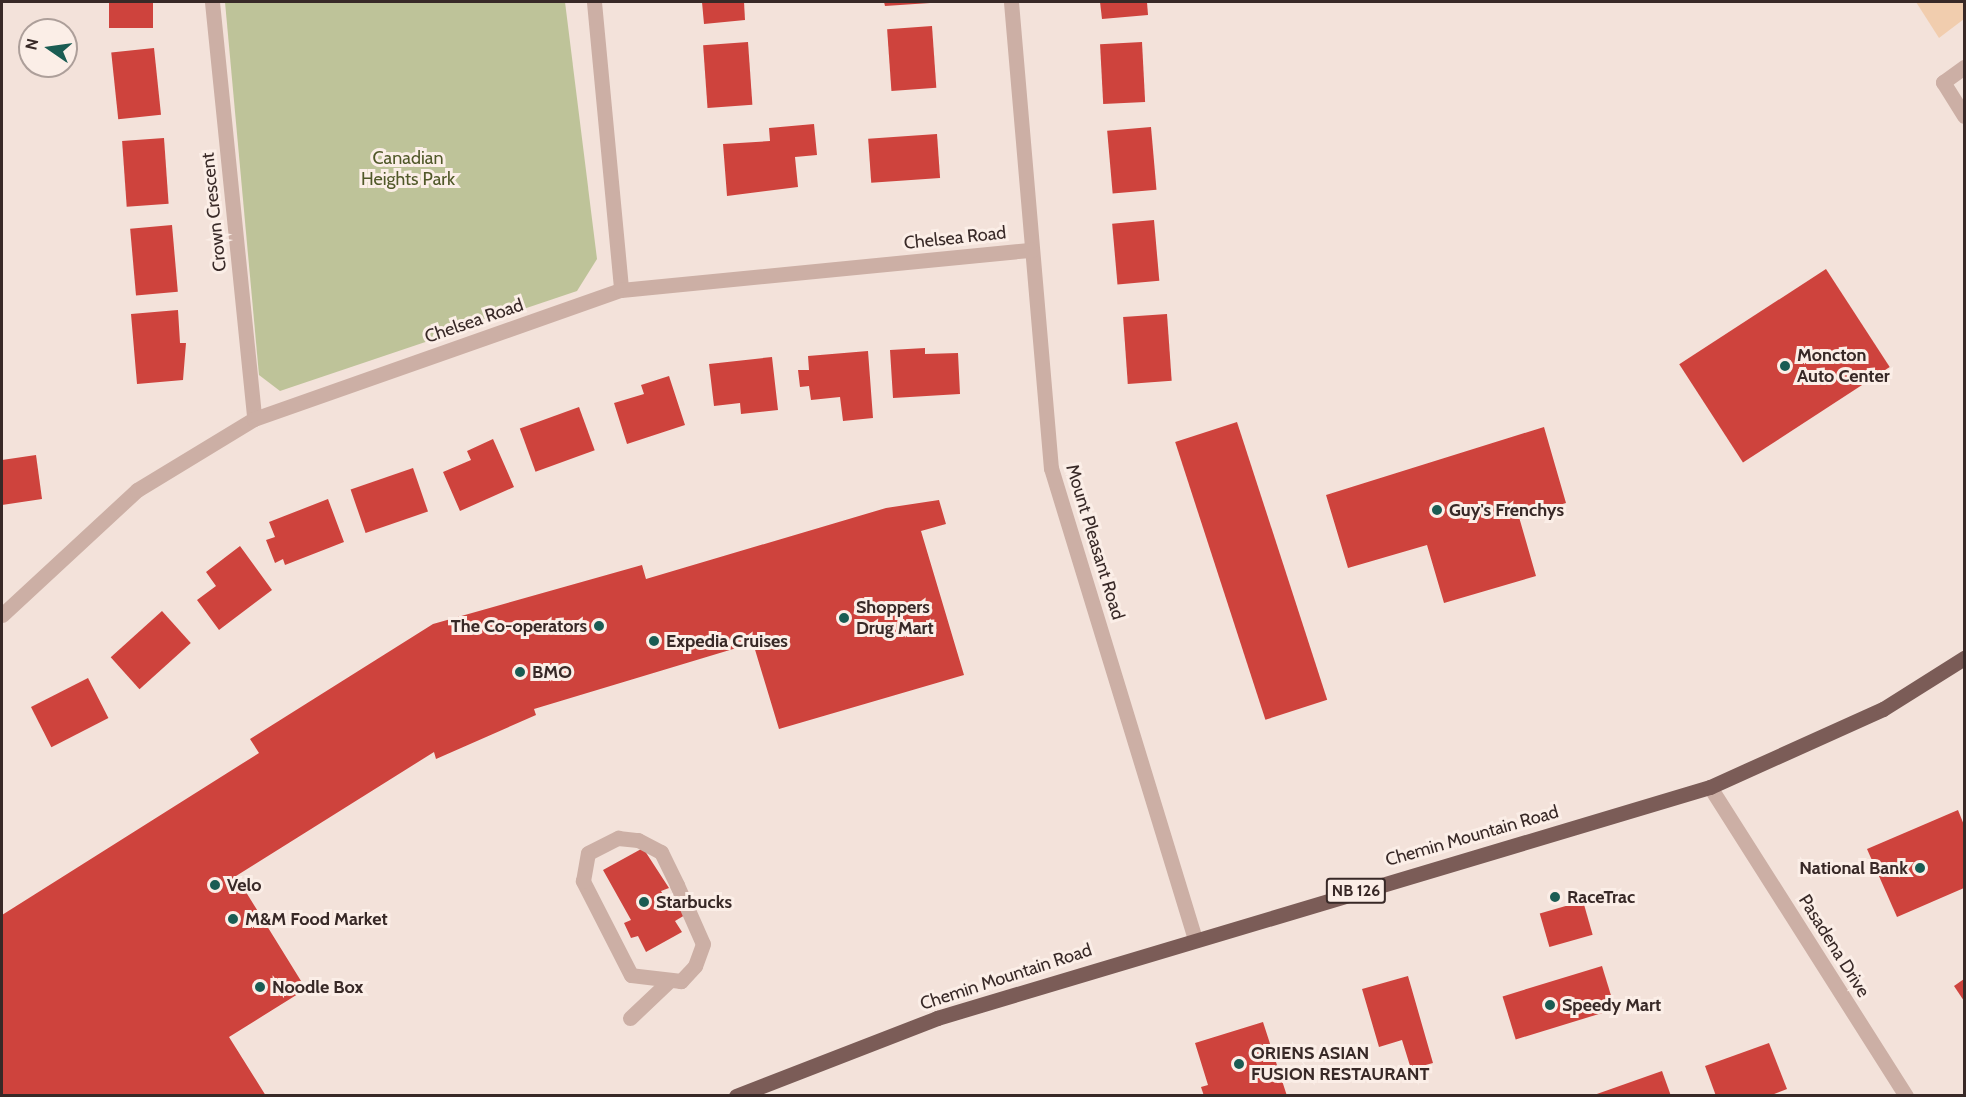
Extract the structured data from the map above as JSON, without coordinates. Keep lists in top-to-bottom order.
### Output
{
  "streets": {
    "main road": ["Chemin Mountain Road", "NB 126"],
    "street": [
      "Crown Crescent",
      "Chelsea Road",
      "Mount Pleasant Road",
      "Pasadena Drive"
    ]
  },
  "crossings": [
    ["Crown Crescent", "Chelsea Road"],
    ["Chelsea Road", "Mount Pleasant Road"],
    ["Mount Pleasant Road", "Chemin Mountain Road"],
    ["Chemin Mountain Road", "Pasadena Drive"]
  ],
  "parks": ["Canadian Heights Park"],
  "places": [
    "Moncton Auto Center",
    "Guy's Frenchys",
    "Shoppers Drug Mart",
    "The Co-operators",
    "Expedia Cruises",
    "BMO",
    "National Bank",
    "Velo",
    "RaceTrac",
    "Starbucks",
    "M&M Food Market",
    "Noodle Box",
    "Speedy Mart",
    "ORIENS ASIAN FUSION RESTAURANT"
  ],
  "north": "left"
}
